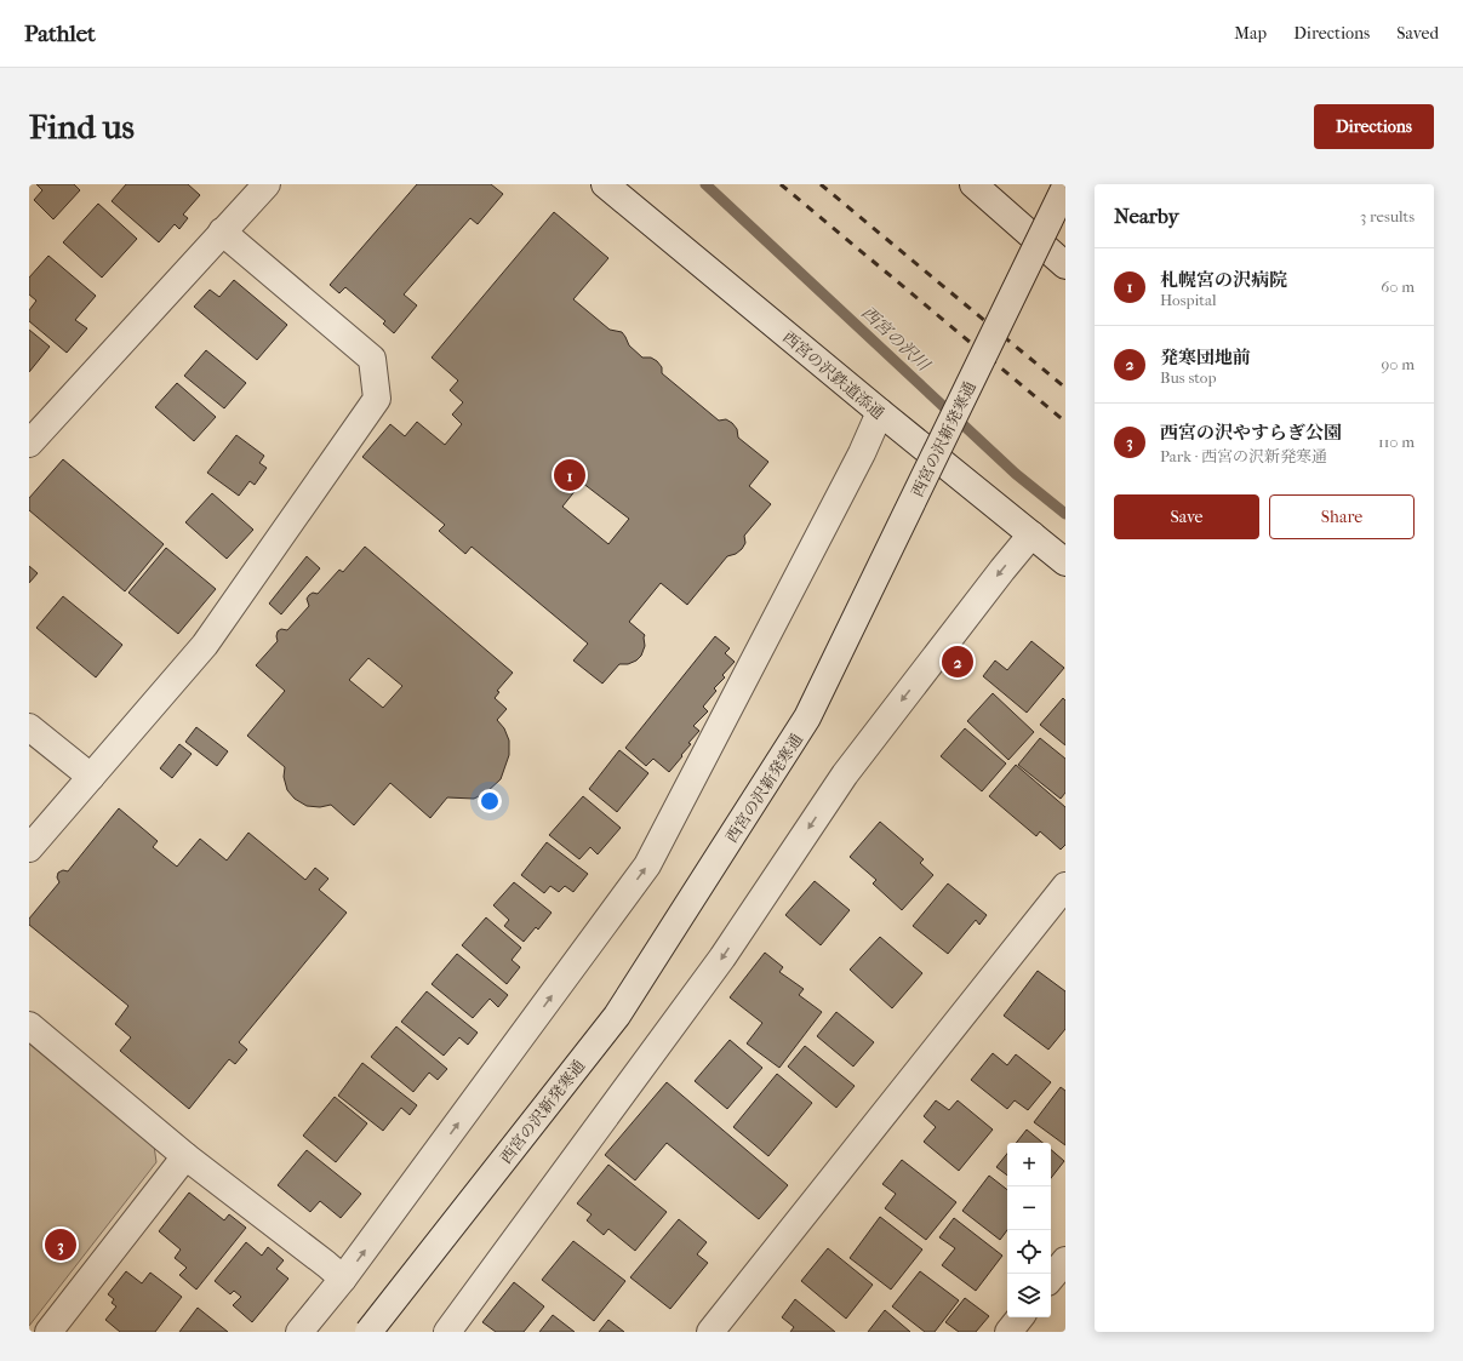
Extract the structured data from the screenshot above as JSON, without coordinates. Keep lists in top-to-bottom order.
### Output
{
  "streets": {
    "street": ["西宮の沢鉄道添通", "西宮の沢新発寒通"]
  },
  "water": ["西宮の沢川"],
  "page": {
    "header": "Pathlet",
    "nav": ["Map", "Directions", "Saved"],
    "buttons": [
      "Directions",
      ["Save", "Share"]
    ],
    "title": "Find us",
    "heading": ["Nearby", "3 results"],
    "list": [
      {
        "mark": "1",
        "name": "札幌宮の沢病院",
        "note": "Hospital",
        "value": "60 m"
      },
      {
        "mark": "2",
        "name": "発寒団地前",
        "note": "Bus stop",
        "value": "90 m"
      },
      {
        "mark": "3",
        "name": "西宮の沢やすらぎ公園",
        "note": "Park · 西宮の沢新発寒通",
        "value": "110 m"
      }
    ],
    "pins": ["1", "2", "3"],
    "map_buttons": ["+", "−"]
  }
}
